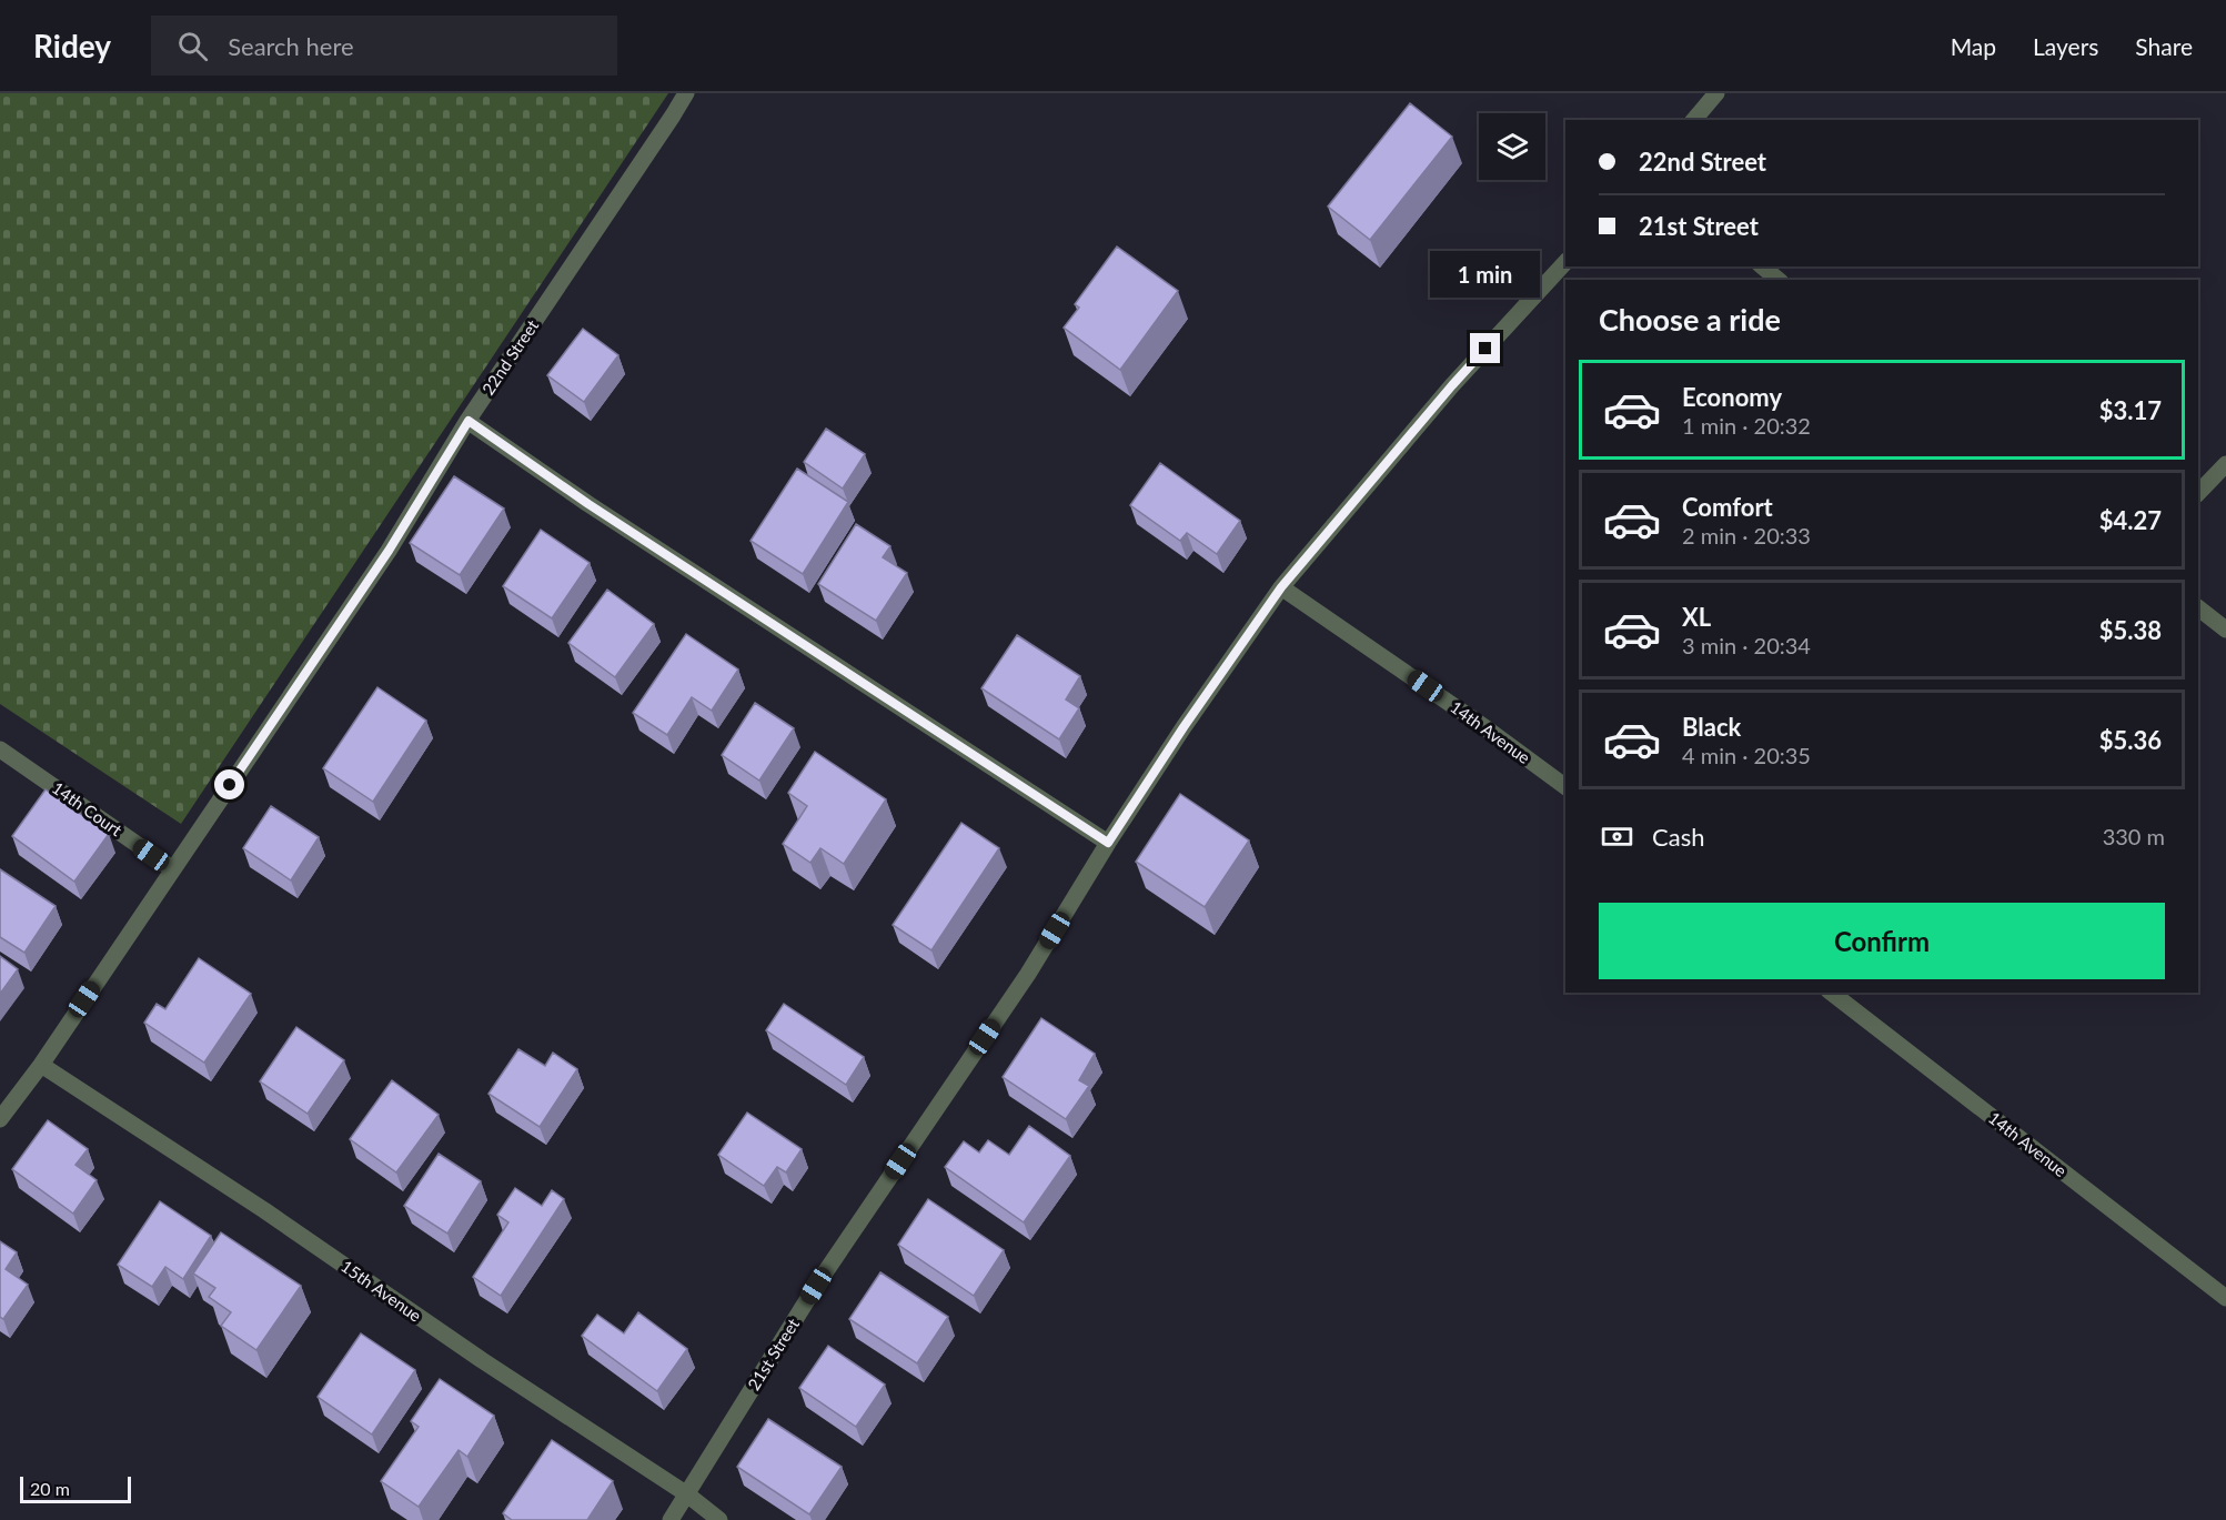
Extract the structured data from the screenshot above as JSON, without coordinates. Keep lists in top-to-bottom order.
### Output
{
  "streets": {
    "street": [
      "22nd Street",
      "14th Avenue",
      "14th Court",
      "15th Avenue",
      "21st Street"
    ]
  },
  "crossings": [
    ["22nd Street", "14th Court"],
    ["22nd Street", "15th Avenue"],
    ["14th Avenue", "21st Street"],
    ["15th Avenue", "21st Street"]
  ],
  "scale_bar": "20 m",
  "page": {
    "header": "Ridey",
    "search": "Search here",
    "nav": ["Map", "Layers", "Share"],
    "banner": ["22nd Street", "21st Street"],
    "bubble": "1 min",
    "heading": "Choose a ride",
    "list": [
      {
        "name": "Economy",
        "note": "1 min · 20:32",
        "value": "$3.17"
      },
      {
        "name": "Comfort",
        "note": "2 min · 20:33",
        "value": "$4.27"
      },
      {
        "name": "XL",
        "note": "3 min · 20:34",
        "value": "$5.38"
      },
      {
        "name": "Black",
        "note": "4 min · 20:35",
        "value": "$5.36"
      }
    ],
    "pay": ["Cash", "330 m"],
    "buttons": "Confirm",
    "scale": "20 m"
  }
}
